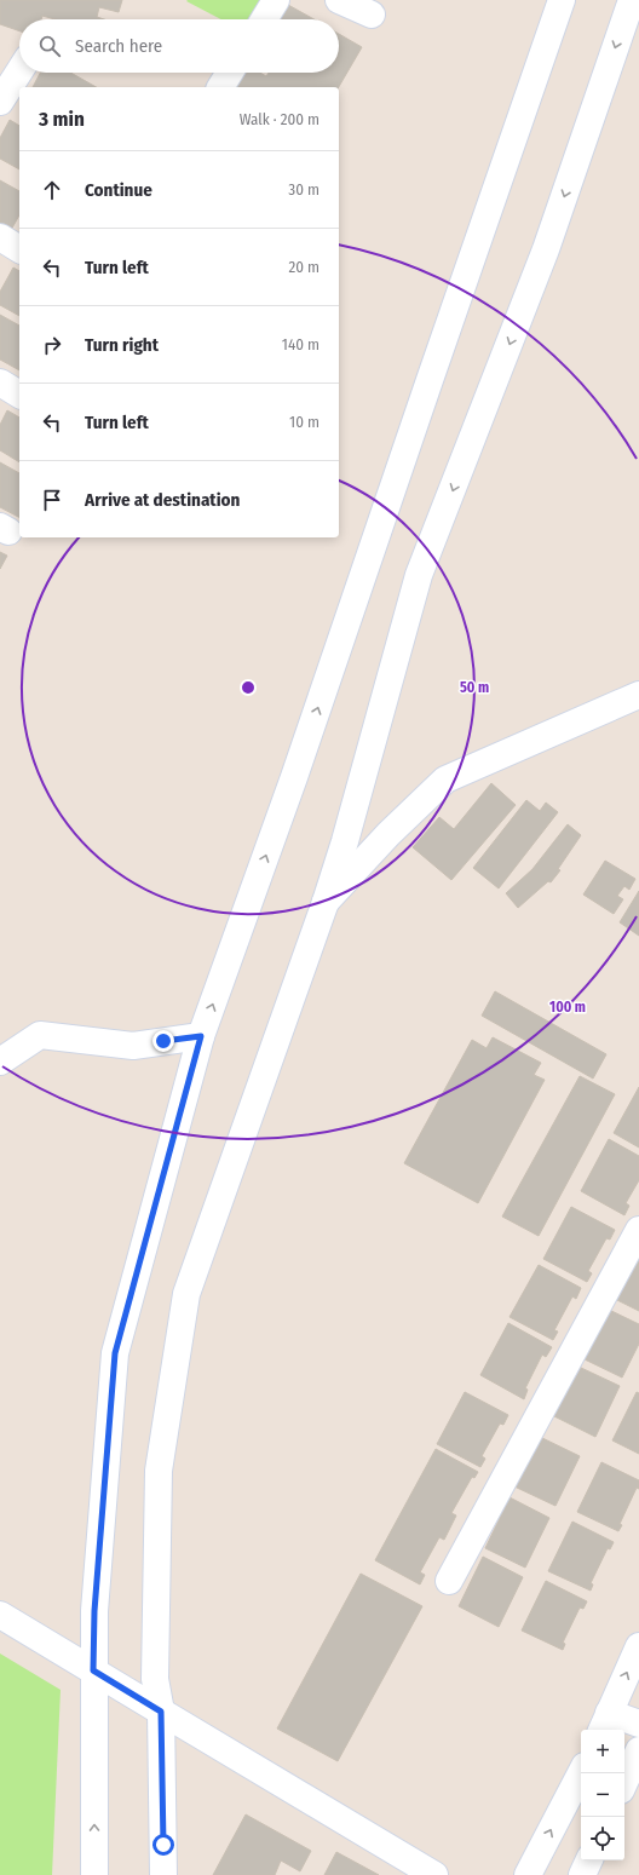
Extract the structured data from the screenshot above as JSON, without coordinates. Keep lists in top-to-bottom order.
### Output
{
  "page": {
    "search": "Search here",
    "heading": ["3 min", "Walk · 200 m"],
    "list": [
      ["Continue", "30 m"],
      ["Turn left", "20 m"],
      ["Turn right", "140 m"],
      ["Turn left", "10 m"],
      "Arrive at destination"
    ],
    "map_buttons": ["+", "−"]
  },
  "rings": ["50 m", "100 m"]
}
